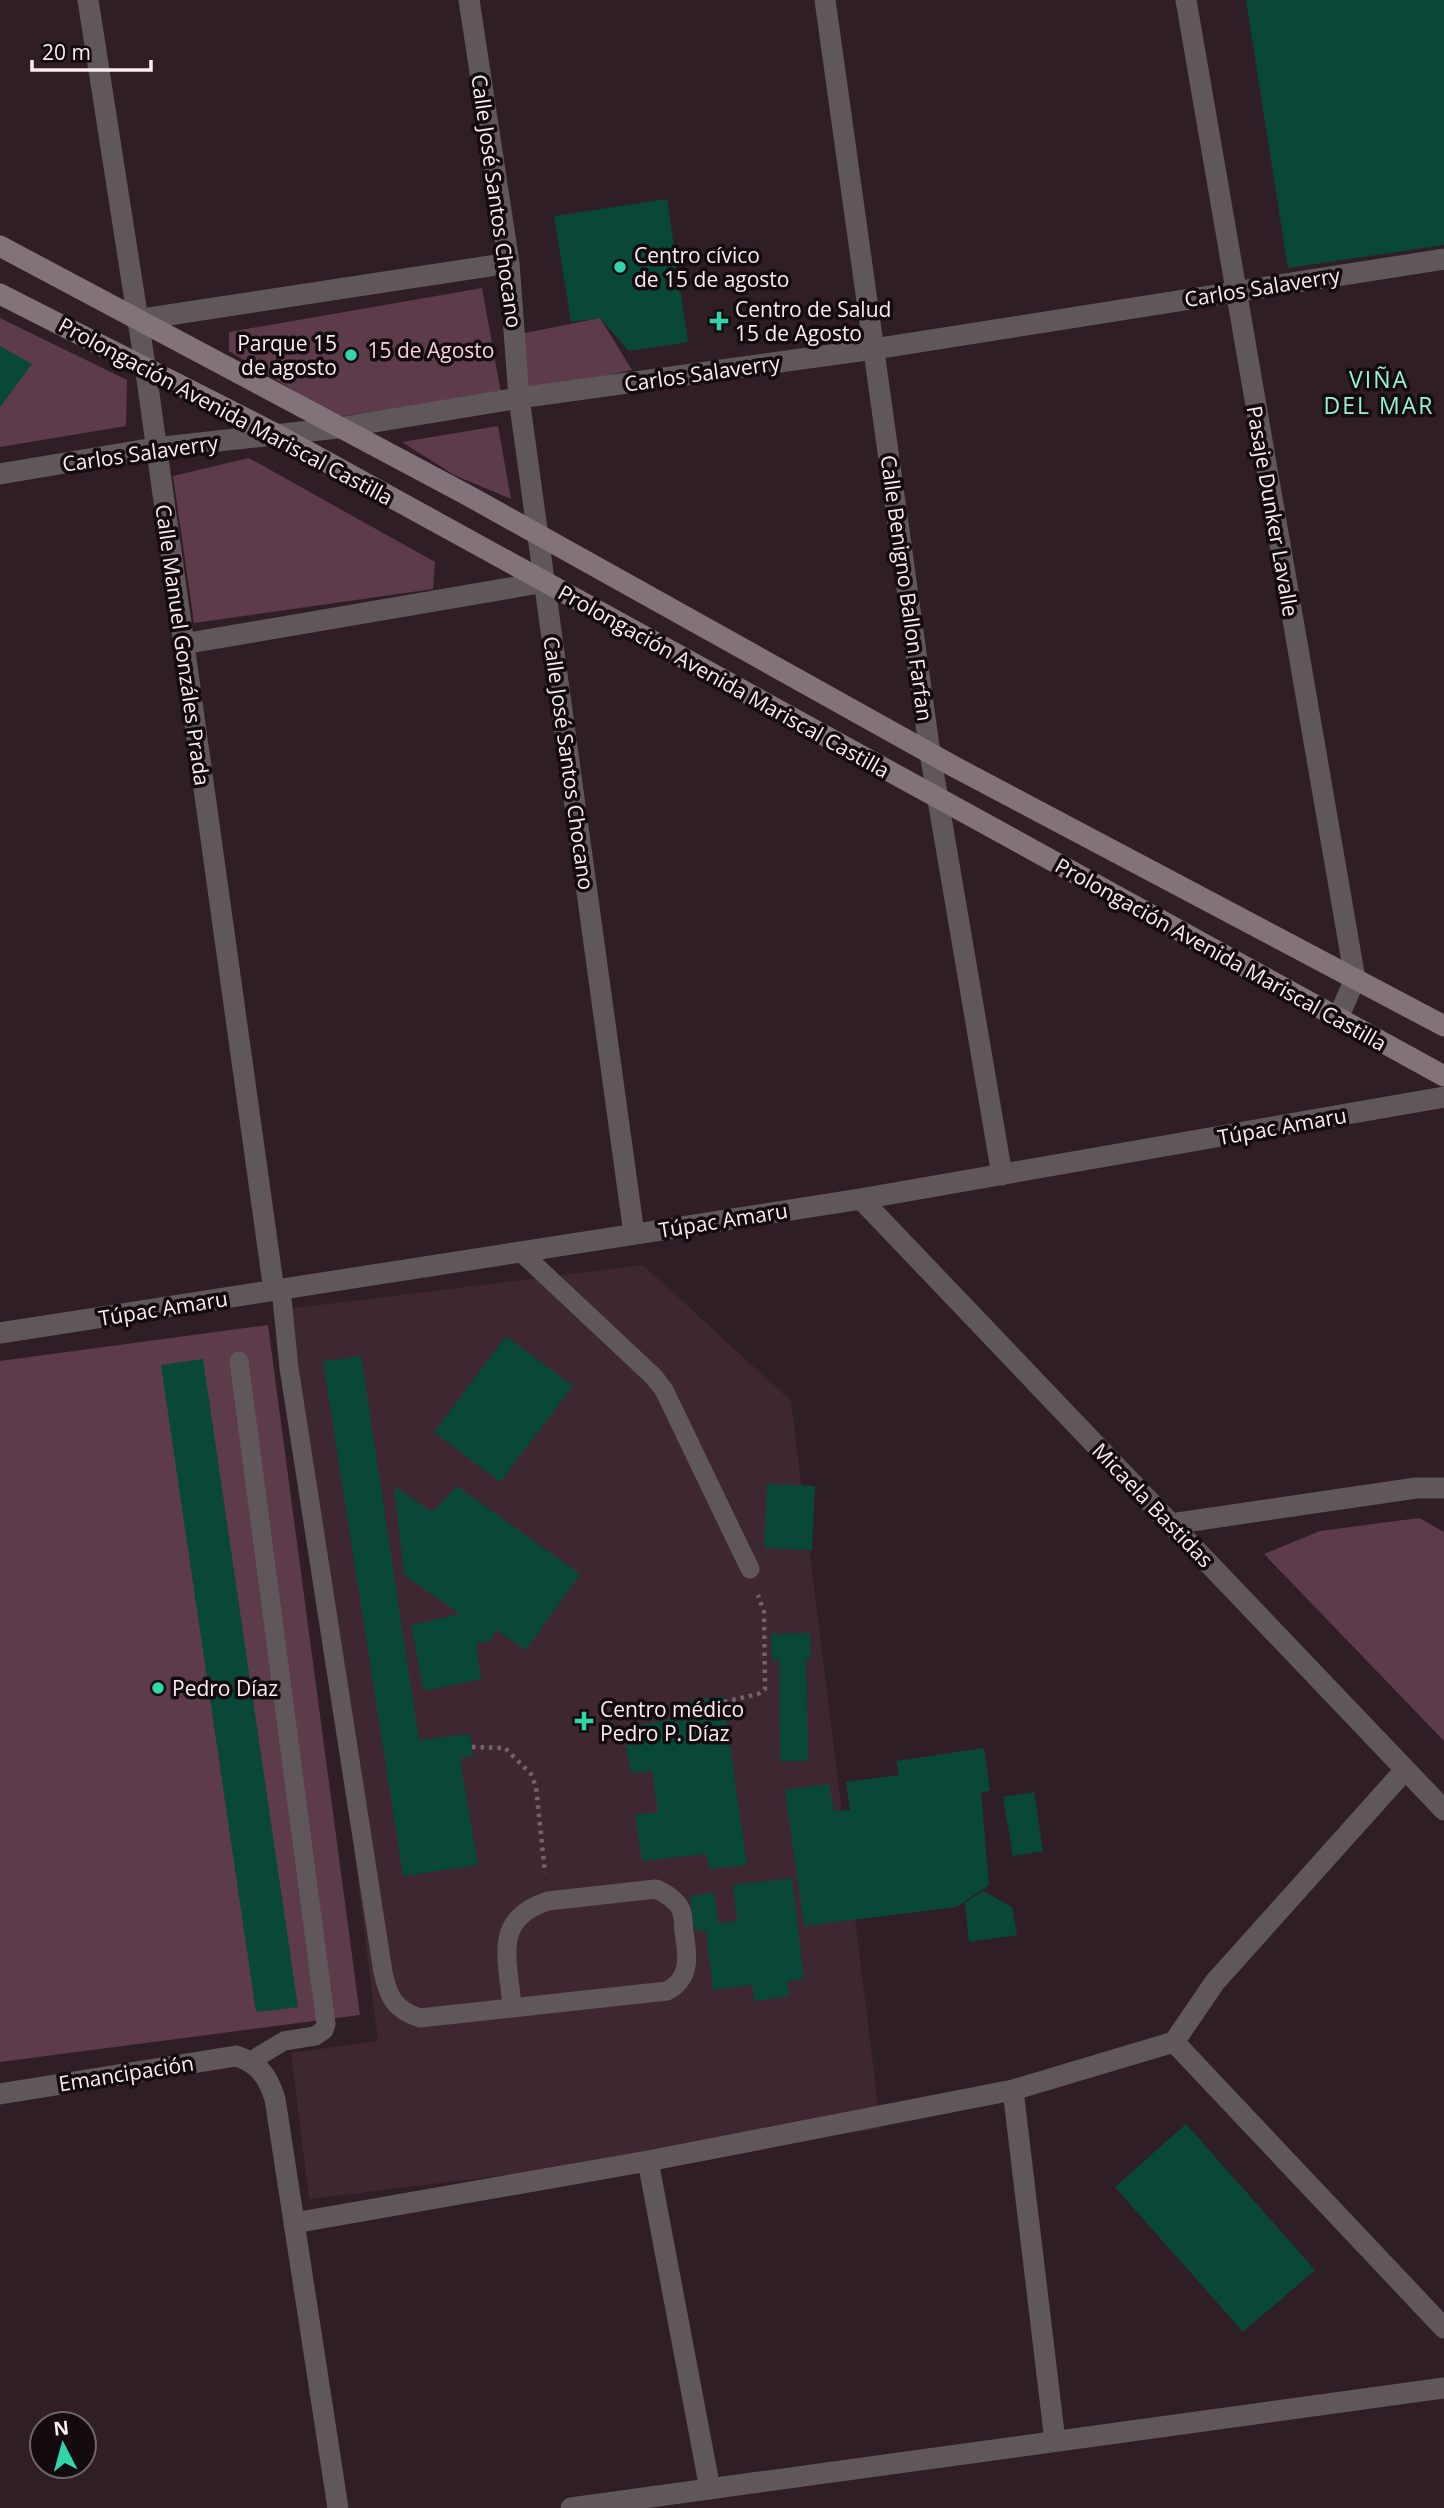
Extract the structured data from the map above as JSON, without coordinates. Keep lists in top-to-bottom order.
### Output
{
  "streets": {
    "main road": ["Prolongación Avenida Mariscal Castilla"],
    "street": [
      "Calle José Santos Chocano",
      "Carlos Salaverry",
      "Pasaje Dunker Lavalle",
      "Calle Benigno Ballon Farfan",
      "Calle Manuel Gonzáles Prada",
      "Túpac Amaru",
      "Micaela Bastidas",
      "Emancipación"
    ]
  },
  "crossings": [
    ["Calle José Santos Chocano", "Carlos Salaverry"],
    ["Calle José Santos Chocano", "Prolongación Avenida Mariscal Castilla"],
    ["Calle José Santos Chocano", "Túpac Amaru"],
    ["Carlos Salaverry", "Prolongación Avenida Mariscal Castilla"],
    ["Carlos Salaverry", "Pasaje Dunker Lavalle"],
    ["Carlos Salaverry", "Calle Benigno Ballon Farfan"],
    ["Carlos Salaverry", "Calle Manuel Gonzáles Prada"],
    ["Prolongación Avenida Mariscal Castilla", "Pasaje Dunker Lavalle"],
    ["Prolongación Avenida Mariscal Castilla", "Calle Benigno Ballon Farfan"],
    ["Prolongación Avenida Mariscal Castilla", "Calle Manuel Gonzáles Prada"],
    ["Calle Benigno Ballon Farfan", "Túpac Amaru"],
    ["Calle Manuel Gonzáles Prada", "Túpac Amaru"],
    ["Túpac Amaru", "Micaela Bastidas"]
  ],
  "districts": ["VIÑA DEL MAR"],
  "parks": ["15 de Agosto"],
  "places": {
    "other": ["Centro cívico de 15 de agosto", "Parque 15 de agosto", "Pedro Díaz"],
    "health": ["Centro de Salud 15 de Agosto", "Centro médico Pedro P. Díaz"]
  },
  "scale_bar": "20 m",
  "north": "top"
}
